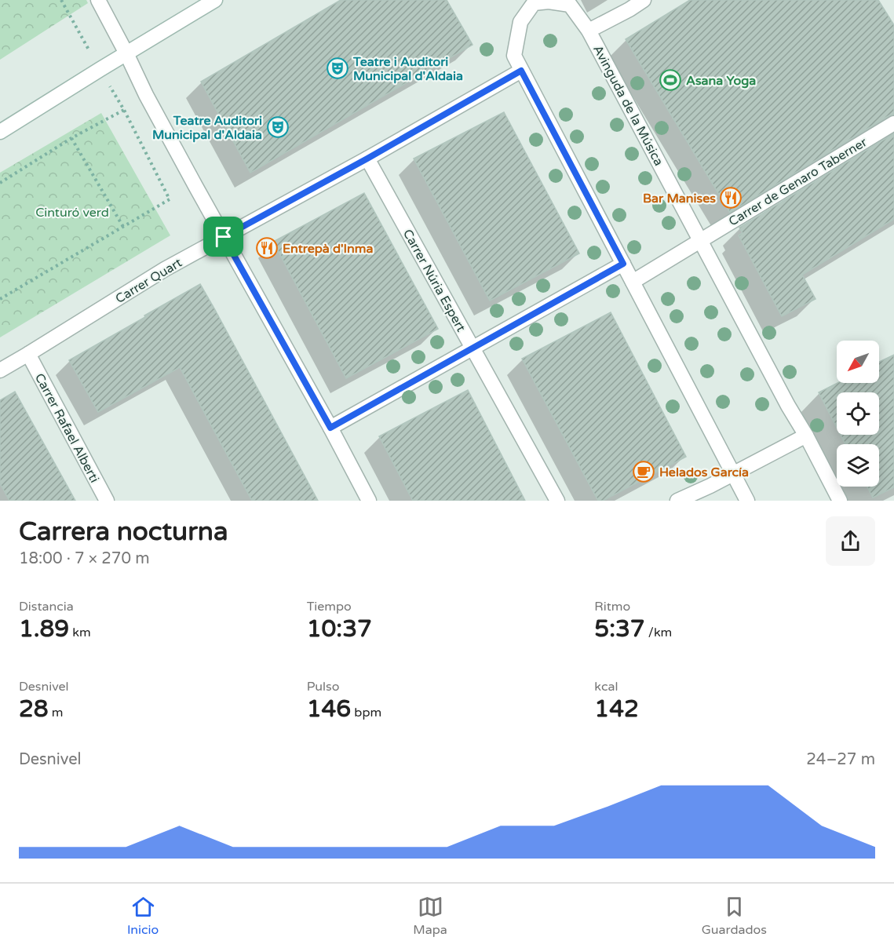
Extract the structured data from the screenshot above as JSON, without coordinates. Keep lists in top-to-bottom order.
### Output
{
  "streets": {
    "street": [
      "Avinguda de la Música",
      "Carrer de Genaro Taberner",
      "Carrer Quart",
      "Carrer Núria Espert",
      "Carrer Rafael Alberti"
    ]
  },
  "crossings": [
    ["Avinguda de la Música", "Carrer de Genaro Taberner"],
    ["Avinguda de la Música", "Carrer Quart"],
    ["Carrer Quart", "Carrer Núria Espert"],
    ["Carrer Quart", "Carrer Rafael Alberti"]
  ],
  "parks": ["Cinturó verd"],
  "places": {
    "theatre": ["Teatre i Auditori Municipal d'Aldaia", "Teatre Auditori Municipal d'Aldaia"],
    "sports": ["Asana Yoga"],
    "restaurant": ["Bar Manises", "Entrepà d'Inma"],
    "cafe": ["Helados García"]
  },
  "north": "bottom left",
  "page": {
    "heading": ["Carrera nocturna", "18:00 · 7 × 270 m"],
    "stats": [
      ["Distancia", "1.89 km"],
      ["Tiempo", "10:37"],
      ["Ritmo", "5:37 /km"],
      ["Desnivel", "28 m"],
      ["Pulso", "146 bpm"],
      ["kcal", "142"]
    ],
    "chart": ["Desnivel", "24–27 m"],
    "tabs": ["Inicio", "Mapa", "Guardados"]
  }
}
